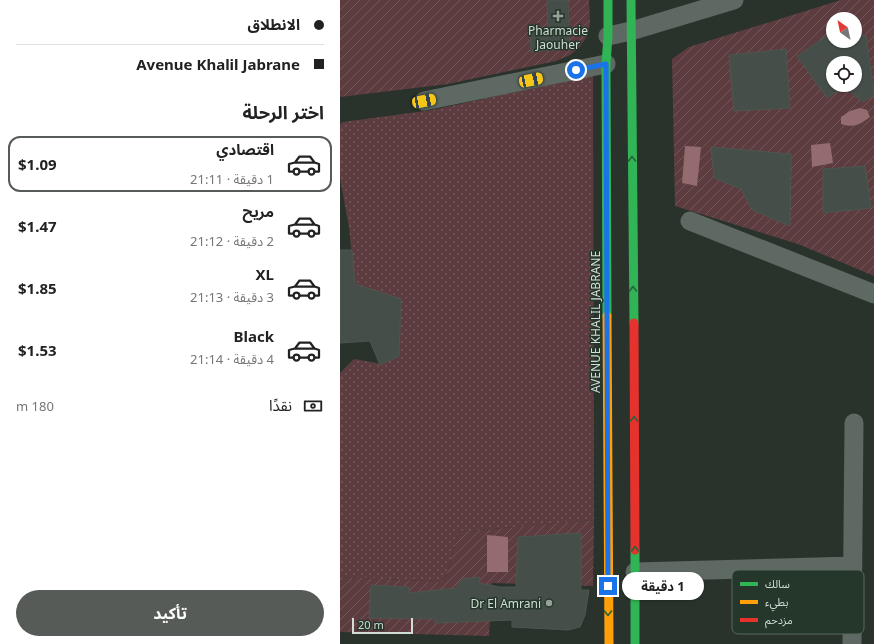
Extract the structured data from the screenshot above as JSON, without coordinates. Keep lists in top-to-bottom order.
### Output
{
  "streets": {
    "main road": ["AVENUE KHALIL JABRANE"]
  },
  "places": {
    "health": ["Pharmacie Jaouher"],
    "other": ["Dr El Amrani"]
  },
  "legend": ["سالك", "بطيء", "مزدحم"],
  "scale_bar": "20 m",
  "north": "top left",
  "page": {
    "banner": ["الانطلاق", "Avenue Khalil Jabrane"],
    "heading": "اختر الرحلة",
    "list": [
      {
        "name": "اقتصادي",
        "note": "1 دقيقة · 21:11",
        "value": "$1.09"
      },
      {
        "name": "مريح",
        "note": "2 دقيقة · 21:12",
        "value": "$1.47"
      },
      {
        "name": "XL",
        "note": "3 دقيقة · 21:13",
        "value": "$1.85"
      },
      {
        "name": "Black",
        "note": "4 دقيقة · 21:14",
        "value": "$1.53"
      }
    ],
    "pay": ["نقدًا", "180 m"],
    "bubble": "1 دقيقة",
    "buttons": "تأكيد",
    "scale": "20 m"
  }
}
